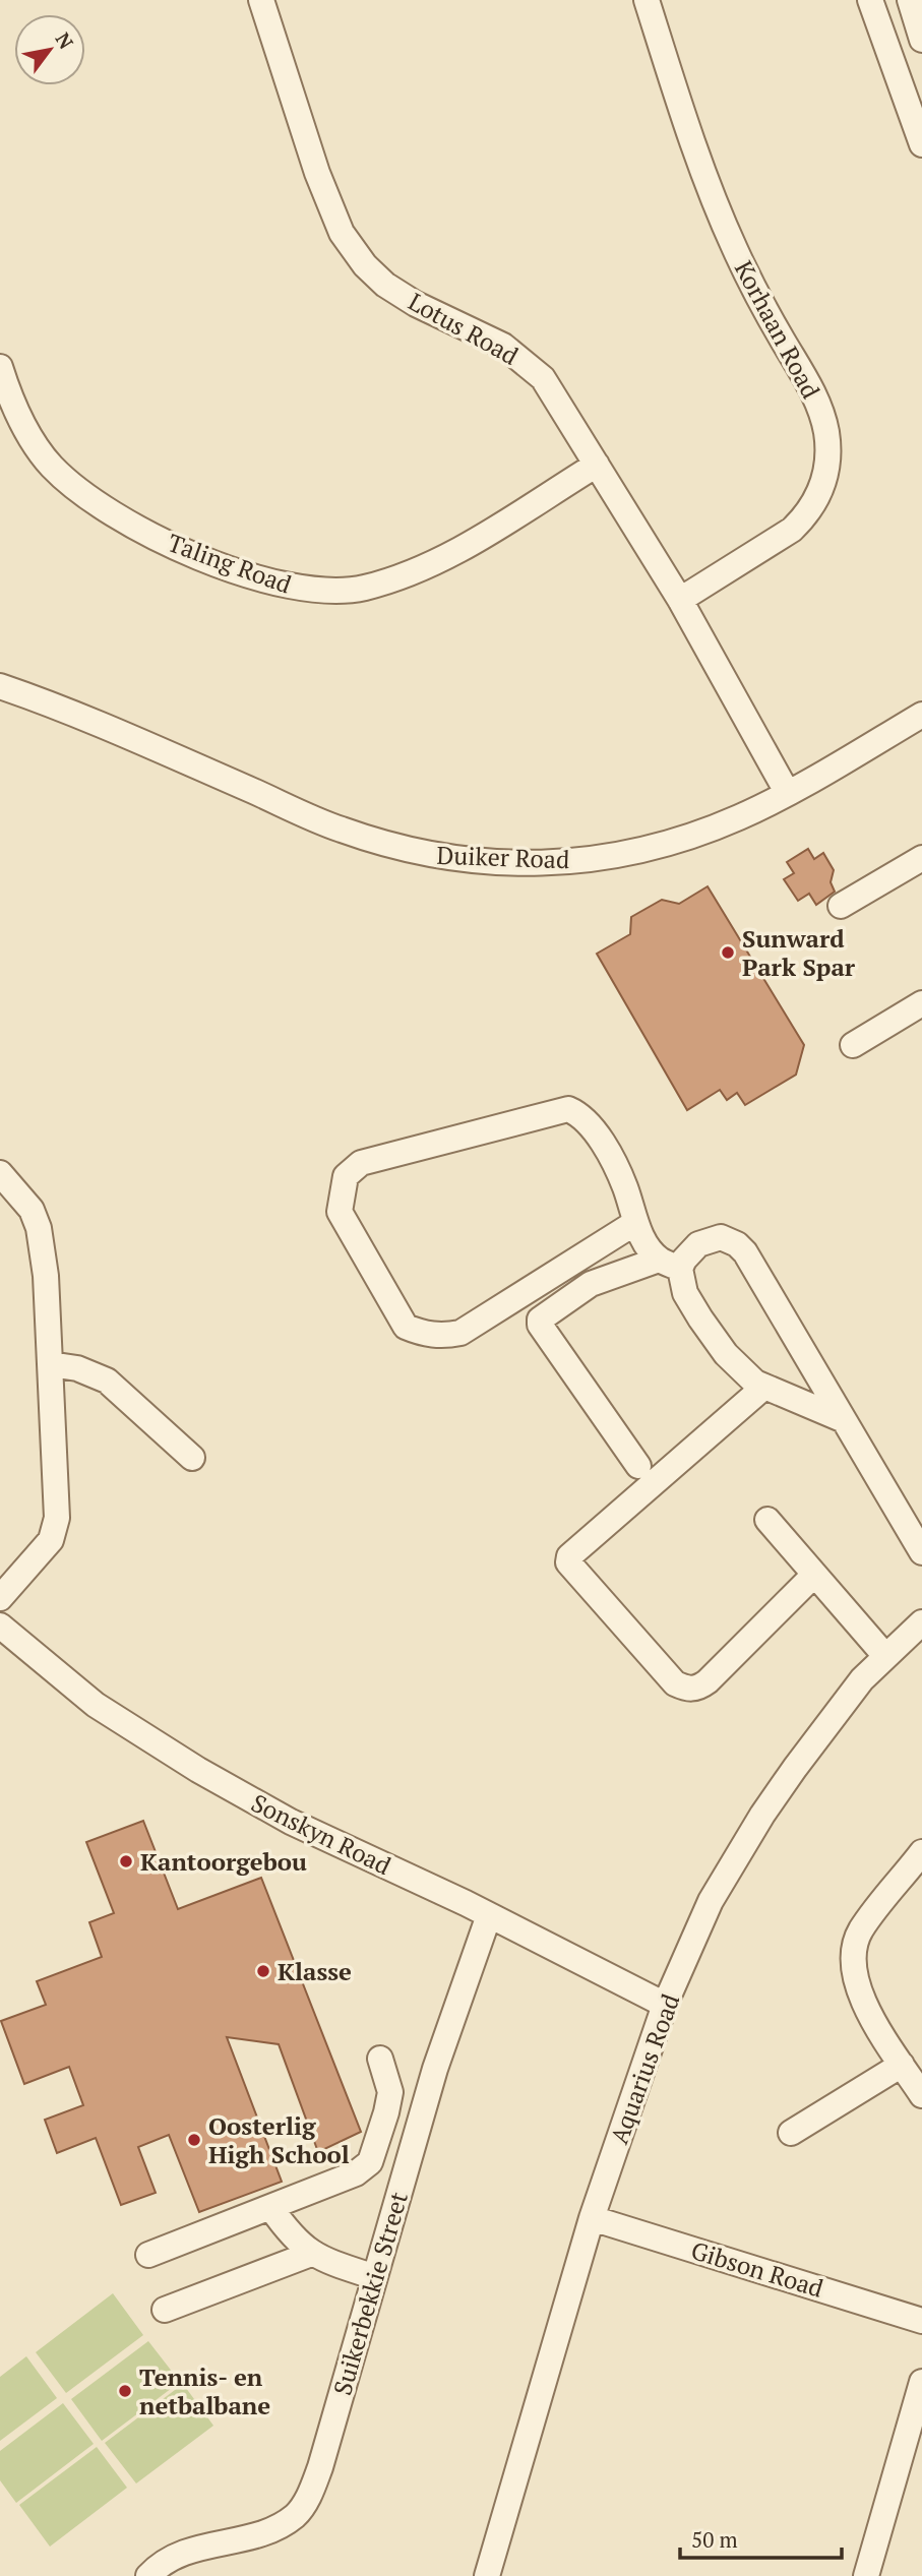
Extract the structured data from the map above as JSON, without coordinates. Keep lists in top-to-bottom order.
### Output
{
  "streets": {
    "street": [
      "Lotus Road",
      "Korhaan Road",
      "Taling Road",
      "Duiker Road",
      "Sonskyn Road",
      "Aquarius Road",
      "Gibson Road",
      "Suikerbekkie Street"
    ]
  },
  "crossings": [
    ["Lotus Road", "Korhaan Road"],
    ["Lotus Road", "Taling Road"],
    ["Lotus Road", "Duiker Road"],
    ["Sonskyn Road", "Aquarius Road"],
    ["Sonskyn Road", "Suikerbekkie Street"],
    ["Aquarius Road", "Gibson Road"]
  ],
  "places": [
    "Sunward Park Spar",
    "Kantoorgebou",
    "Klasse",
    "Oosterlig High School",
    "Tennis- en netbalbane"
  ],
  "scale_bar": "50 m",
  "north": "top right"
}
